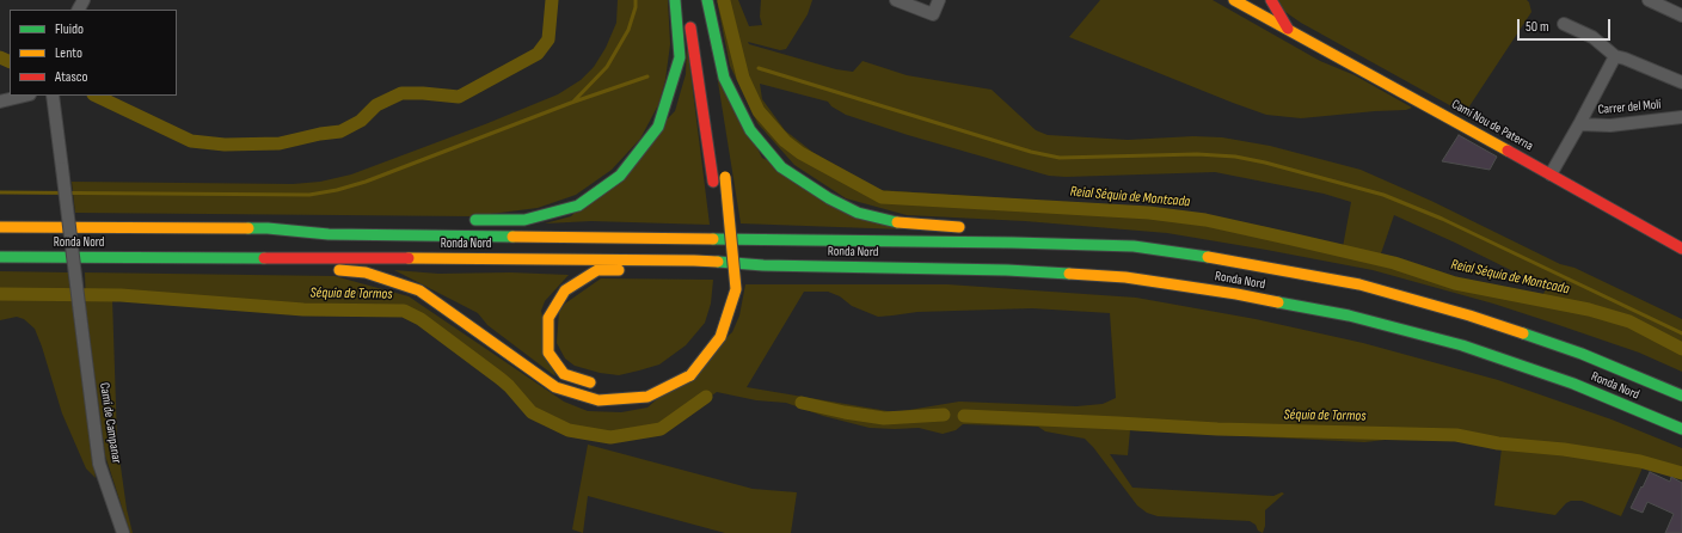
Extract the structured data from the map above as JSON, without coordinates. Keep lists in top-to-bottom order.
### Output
{
  "streets": {
    "main road": ["Camí Nou de Paterna", "Ronda Nord"],
    "street": ["Carrer del Molí", "Camí de Campanar"]
  },
  "water": ["Reial Séquia de Montcada", "Séquia de Tormos"],
  "legend": ["Fluido", "Lento", "Atasco"],
  "scale_bar": "50 m"
}
